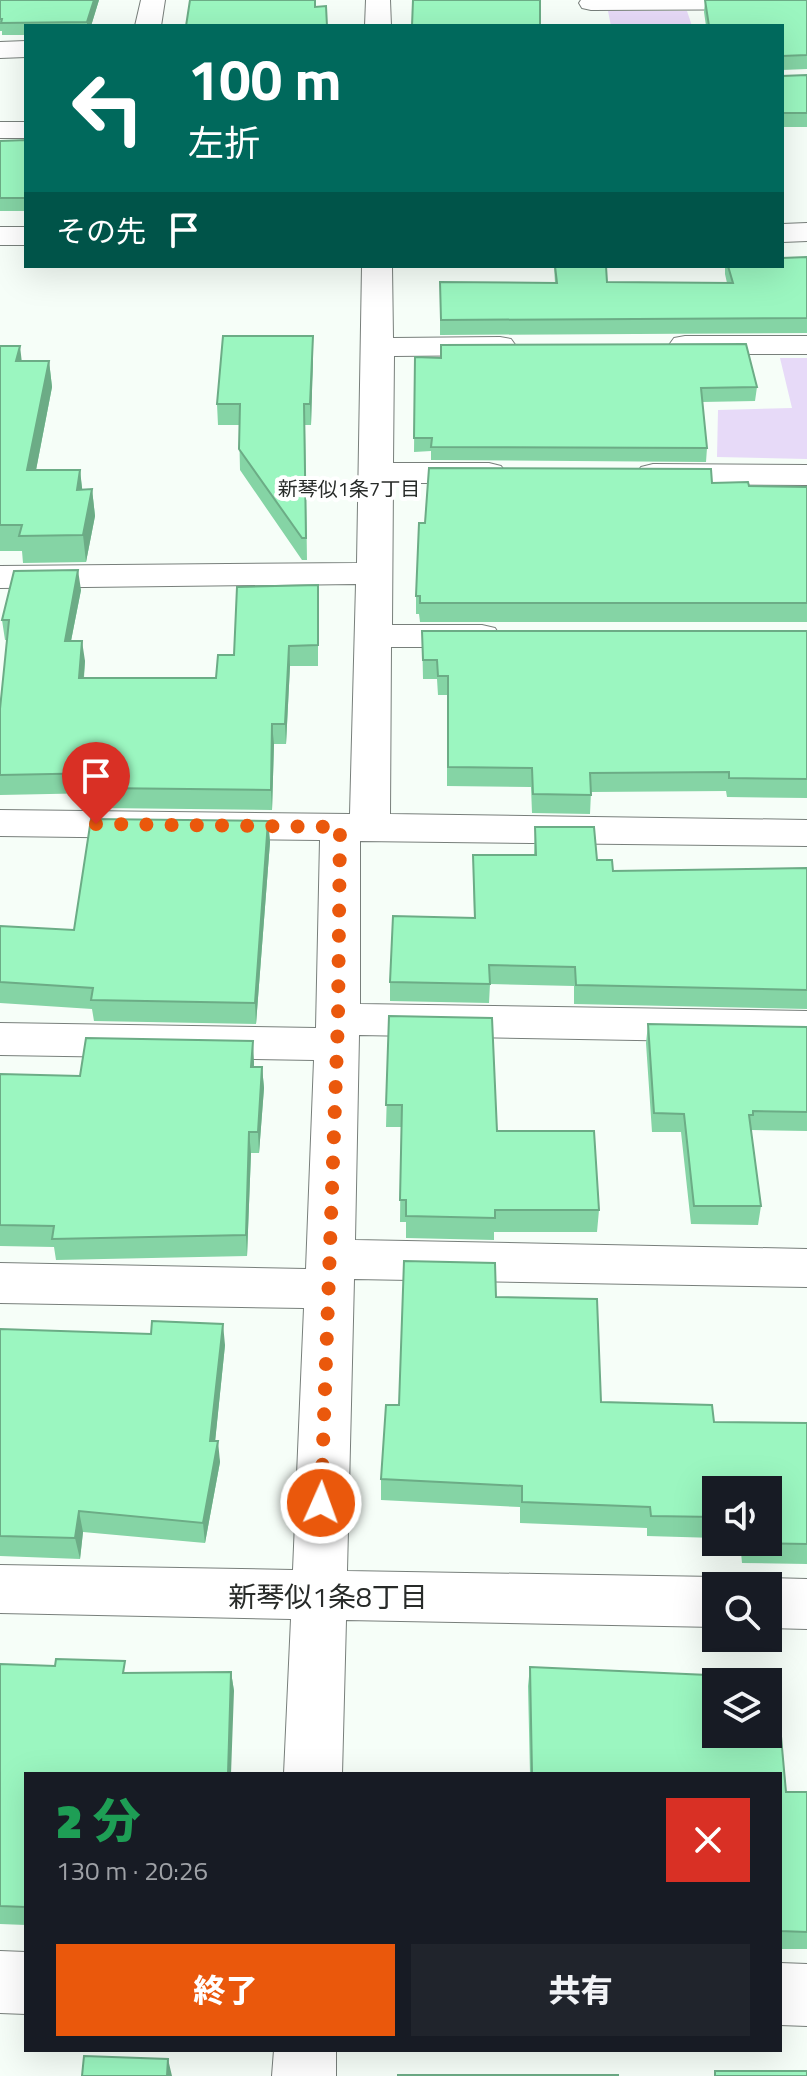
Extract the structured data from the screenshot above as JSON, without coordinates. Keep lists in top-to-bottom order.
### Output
{
  "districts": ["新琴似1条7丁目", "新琴似1条8丁目"],
  "page": {
    "turn": ["100 m", "左折"],
    "then": "その先",
    "heading": ["2 分", "130 m · 20:26"],
    "buttons": ["終了", "共有"]
  }
}
